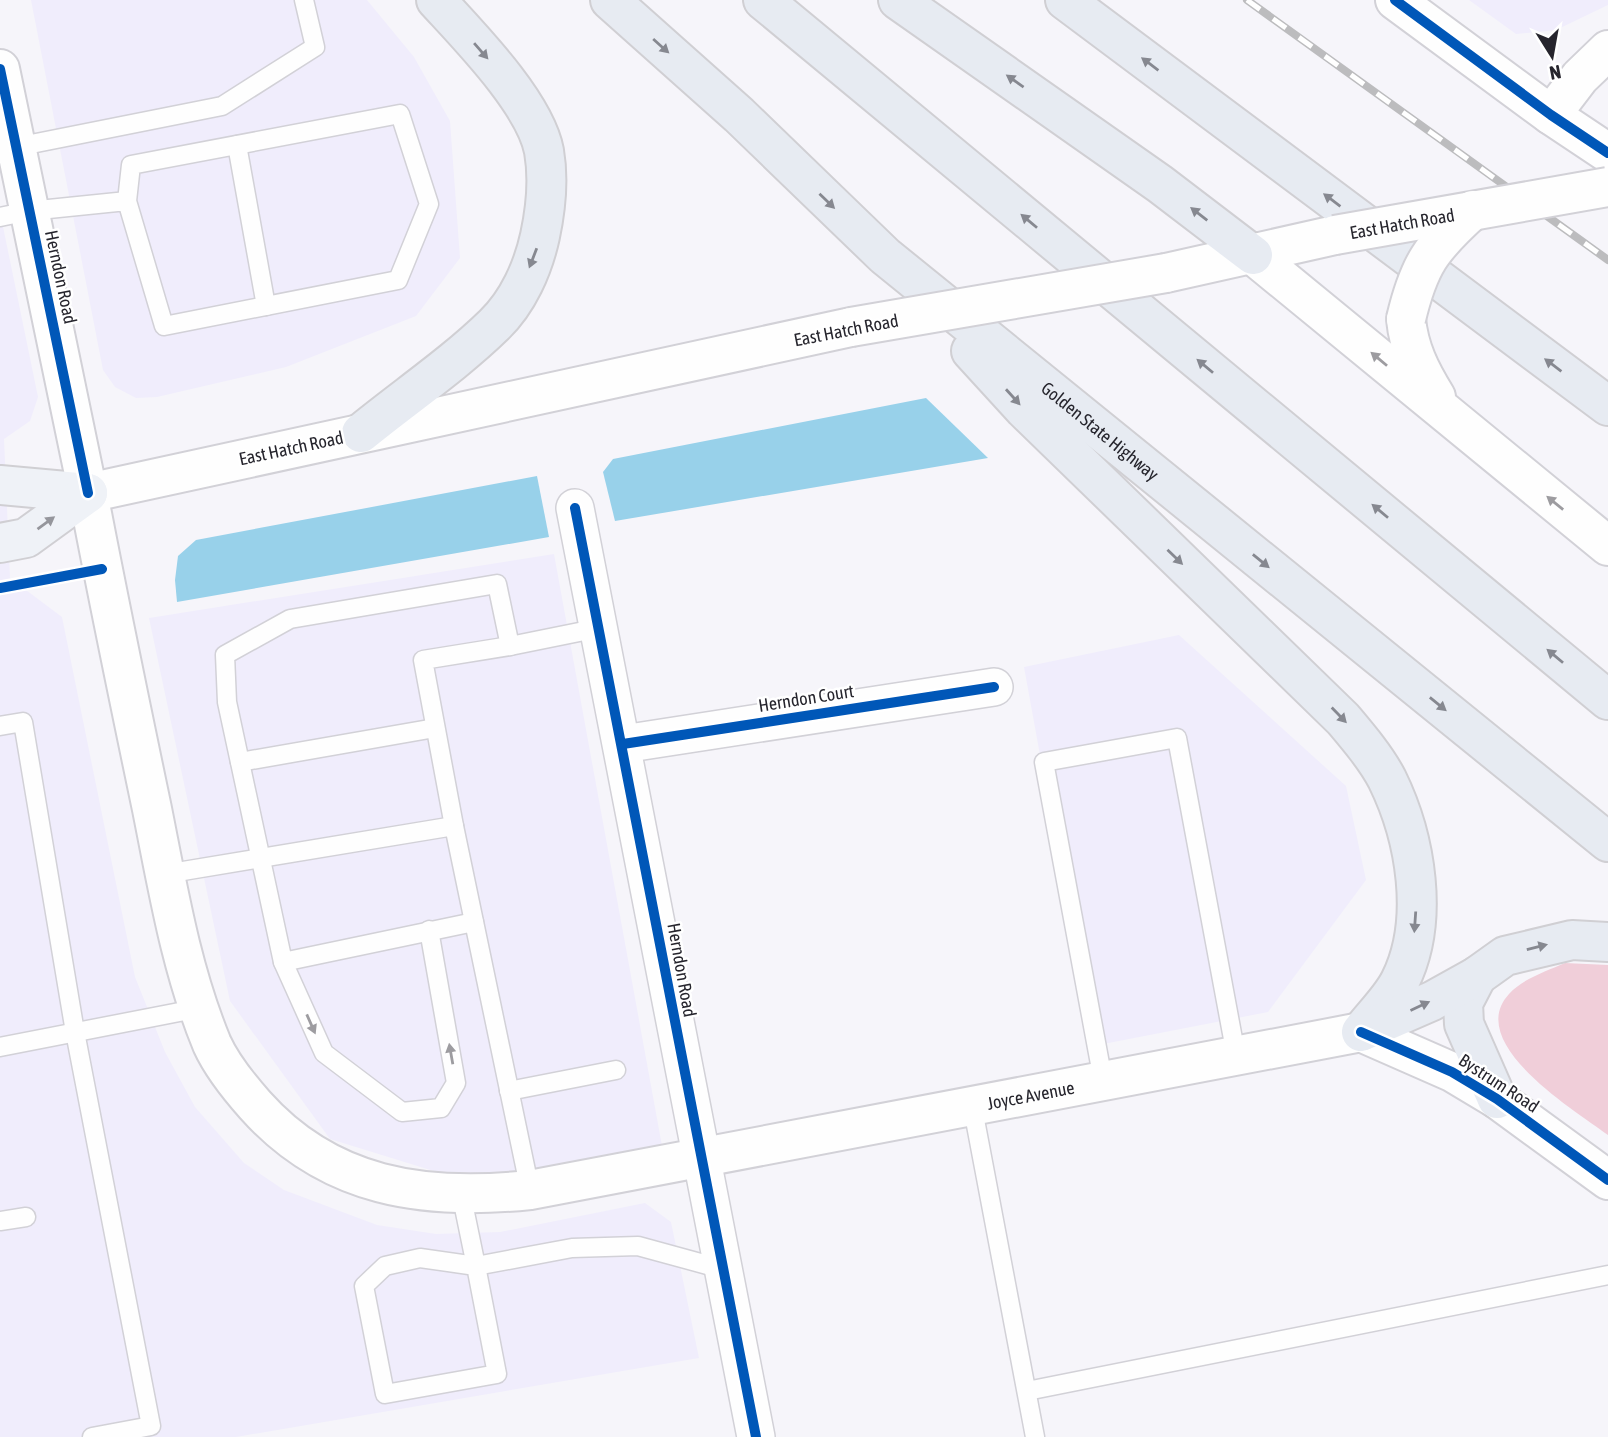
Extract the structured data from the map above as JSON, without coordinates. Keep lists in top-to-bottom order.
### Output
{
  "streets": {
    "highway": ["Golden State Highway"],
    "main road": [
      "East Hatch Road",
      "Herndon Road",
      "Bystrum Road",
      "Joyce Avenue"
    ],
    "street": ["Herndon Court"]
  },
  "crossings": [
    ["East Hatch Road", "Herndon Road"],
    ["Herndon Road", "Herndon Court"],
    ["Herndon Road", "Joyce Avenue"],
    ["Bystrum Road", "Joyce Avenue"]
  ],
  "north": "bottom"
}
